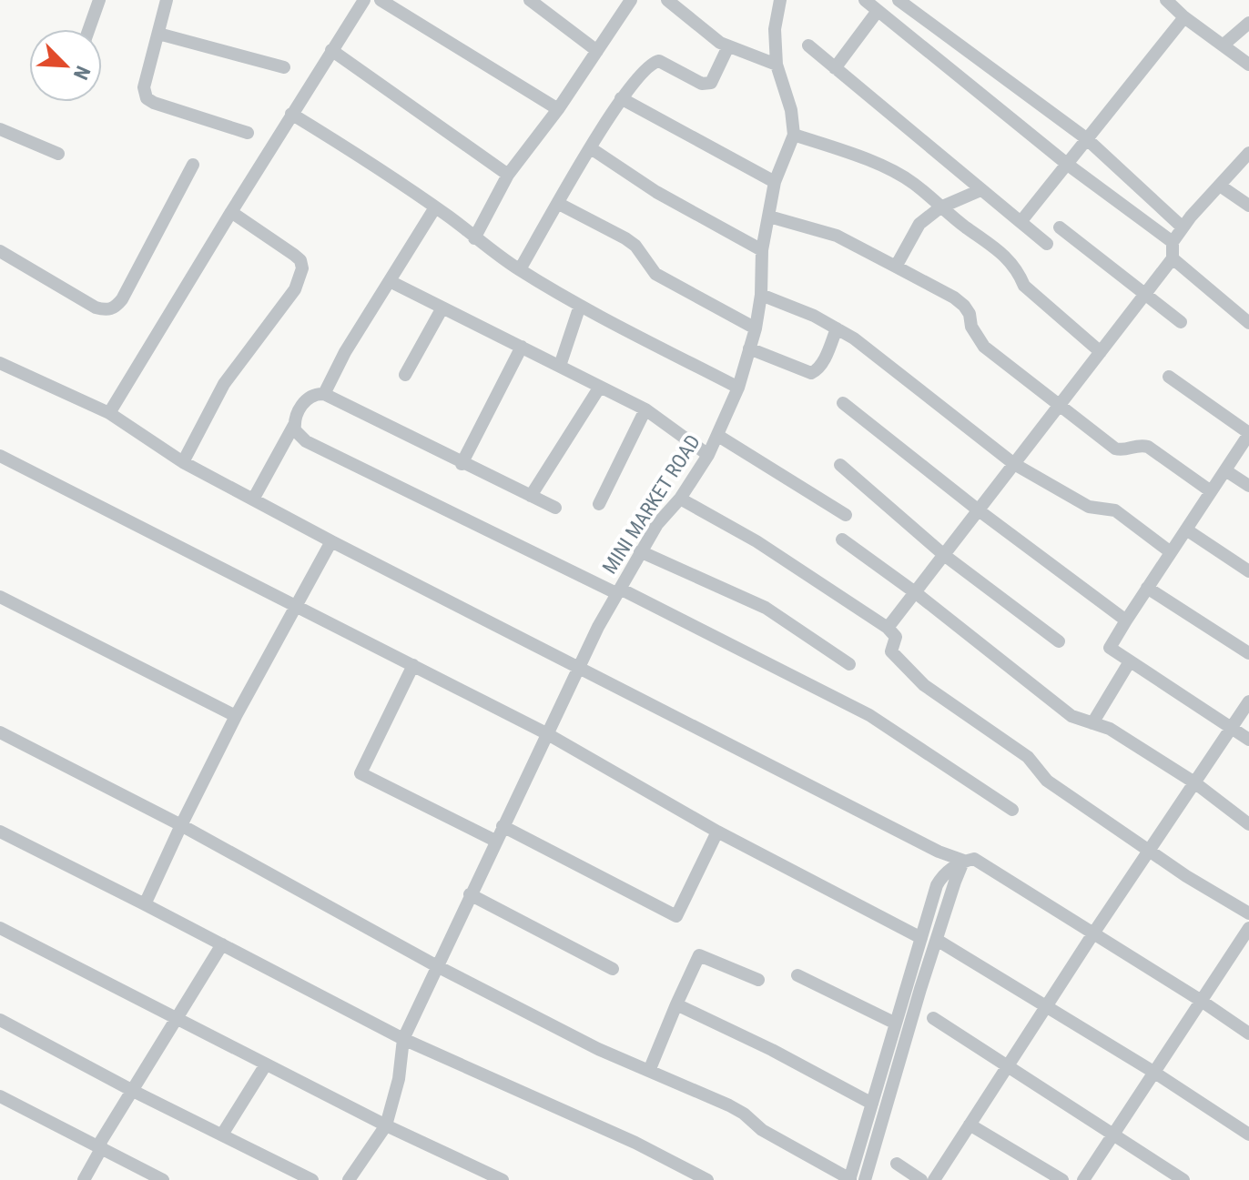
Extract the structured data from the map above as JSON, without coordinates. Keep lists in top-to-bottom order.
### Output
{
  "streets": {
    "street": ["MINI MARKET ROAD"]
  },
  "north": "bottom right"
}
